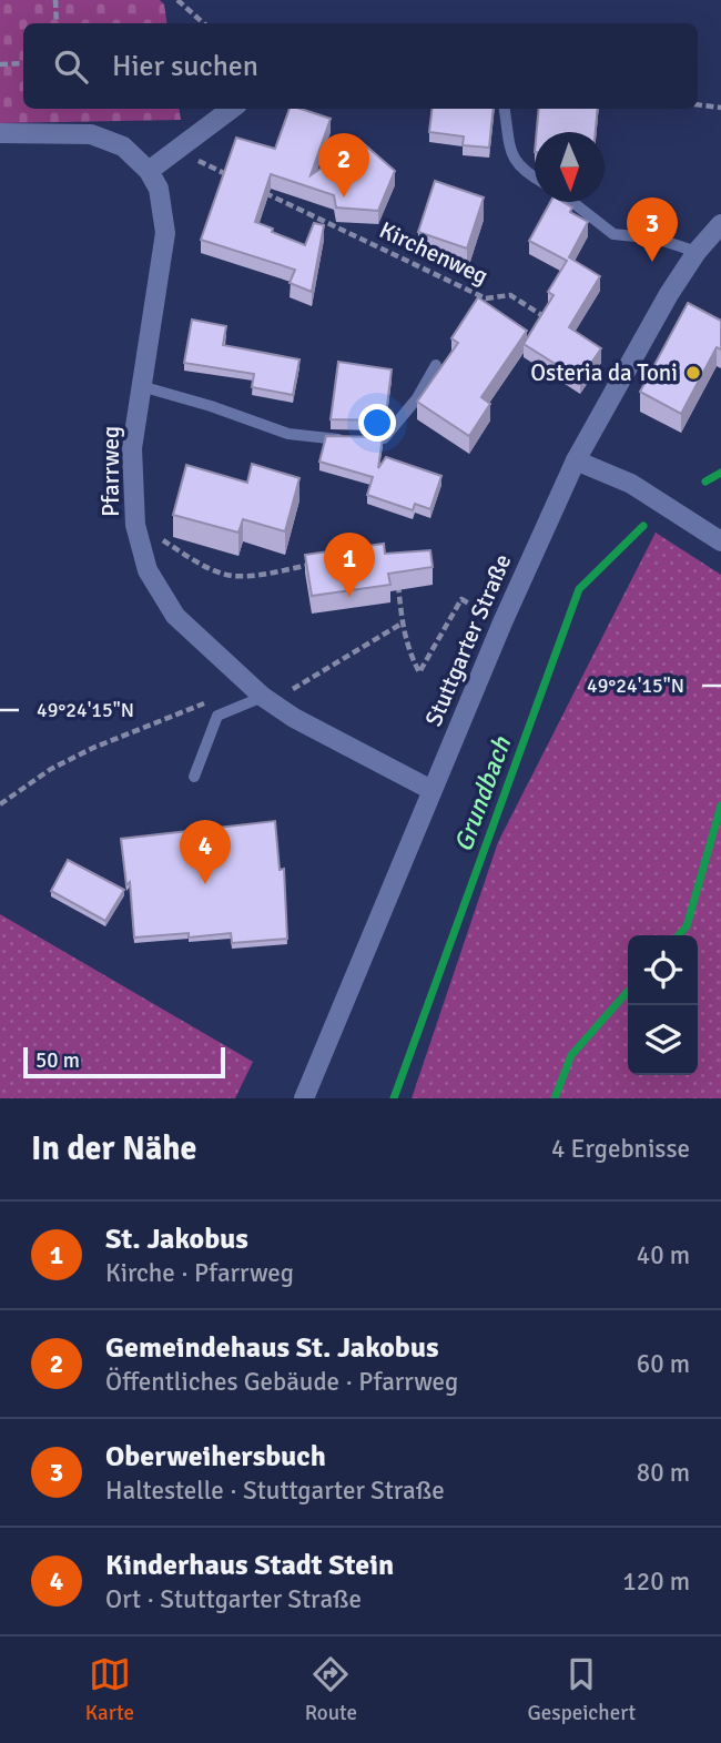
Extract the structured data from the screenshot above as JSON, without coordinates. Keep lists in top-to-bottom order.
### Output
{
  "streets": {
    "street": ["Pfarrweg", "Stuttgarter Straße"],
    "path": ["Kirchenweg"]
  },
  "crossings": [
    ["Pfarrweg", "Stuttgarter Straße"]
  ],
  "water": ["Grundbach"],
  "places": ["Osteria da Toni"],
  "scale_bar": "50 m",
  "north": "bottom",
  "page": {
    "search": "Hier suchen",
    "pins": [
      "2",
      "3",
      "1",
      "4"
    ],
    "scale": "50 m",
    "heading": ["In der Nähe", "4 Ergebnisse"],
    "list": [
      {
        "mark": "1",
        "name": "St. Jakobus",
        "note": "Kirche · Pfarrweg",
        "value": "40 m"
      },
      {
        "mark": "2",
        "name": "Gemeindehaus St. Jakobus",
        "note": "Öffentliches Gebäude · Pfarrweg",
        "value": "60 m"
      },
      {
        "mark": "3",
        "name": "Oberweihersbuch",
        "note": "Haltestelle · Stuttgarter Straße",
        "value": "80 m"
      },
      {
        "mark": "4",
        "name": "Kinderhaus Stadt Stein",
        "note": "Ort · Stuttgarter Straße",
        "value": "120 m"
      }
    ],
    "nav": ["Karte", "Route", "Gespeichert"]
  },
  "coordinates": ["49°24'15\"N"]
}
